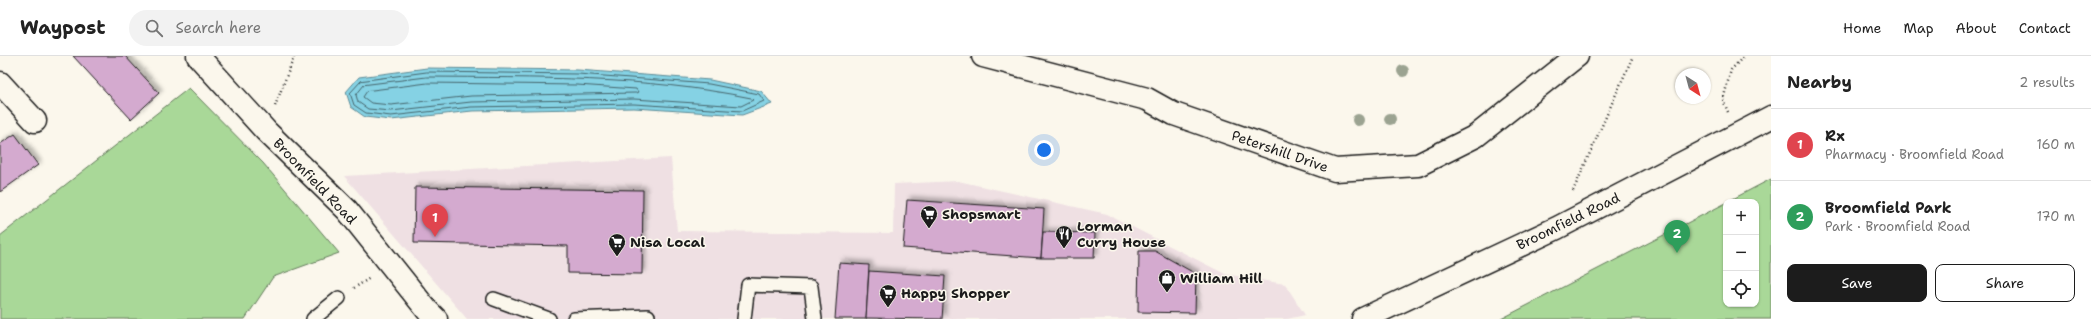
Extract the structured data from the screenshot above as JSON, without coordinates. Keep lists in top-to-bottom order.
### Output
{
  "streets": {
    "street": ["Petershill Drive", "Broomfield Road"]
  },
  "places": {
    "supermarket": ["Shopsmart", "Nisa Local", "Happy Shopper"],
    "restaurant": ["Lorman Curry House"],
    "shop": ["William Hill"]
  },
  "north": "bottom right",
  "page": {
    "header": "Waypost",
    "search": "Search here",
    "nav": [
      "Home",
      "Map",
      "About",
      "Contact"
    ],
    "heading": ["Nearby", "2 results"],
    "list": [
      {
        "mark": "1",
        "name": "Rx",
        "note": "Pharmacy · Broomfield Road",
        "value": "160 m"
      },
      {
        "mark": "2",
        "name": "Broomfield Park",
        "note": "Park · Broomfield Road",
        "value": "170 m"
      }
    ],
    "map_buttons": ["+", "−"],
    "pins": ["1", "2"],
    "buttons": ["Save", "Share"]
  }
}
